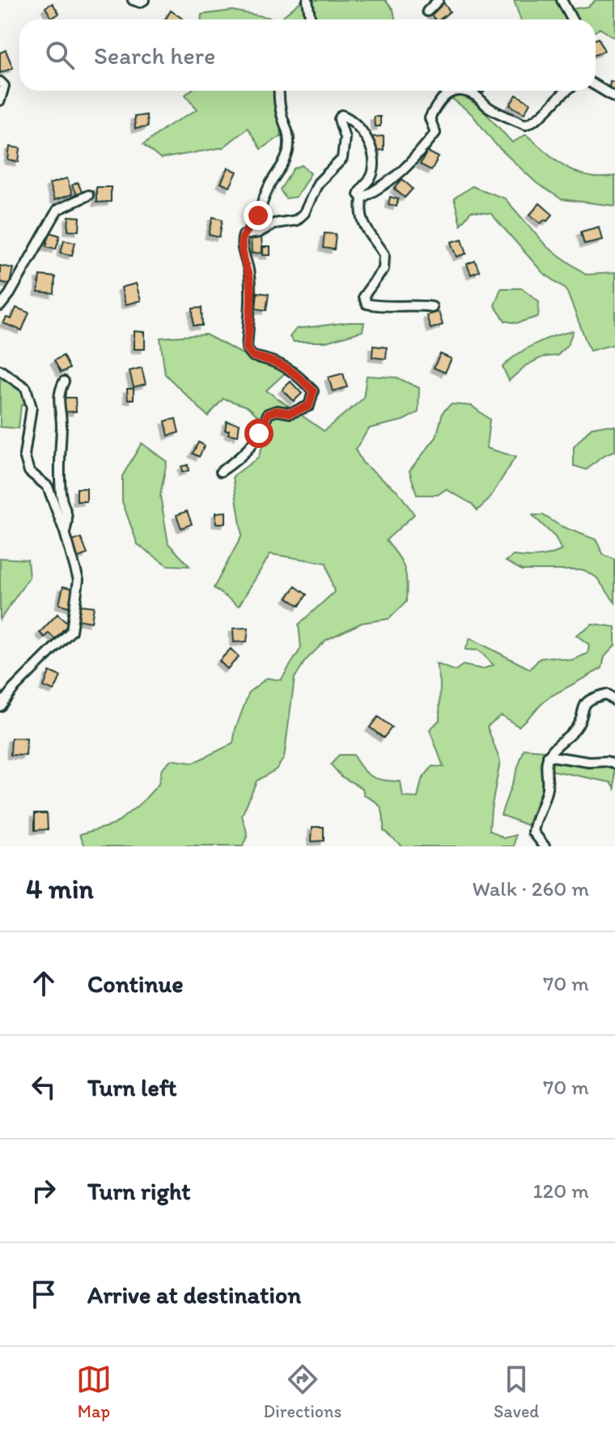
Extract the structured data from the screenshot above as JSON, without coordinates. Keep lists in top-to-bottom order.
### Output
{
  "page": {
    "search": "Search here",
    "heading": ["4 min", "Walk · 260 m"],
    "list": [
      ["Continue", "70 m"],
      ["Turn left", "70 m"],
      ["Turn right", "120 m"],
      "Arrive at destination"
    ],
    "nav": ["Map", "Directions", "Saved"]
  }
}
